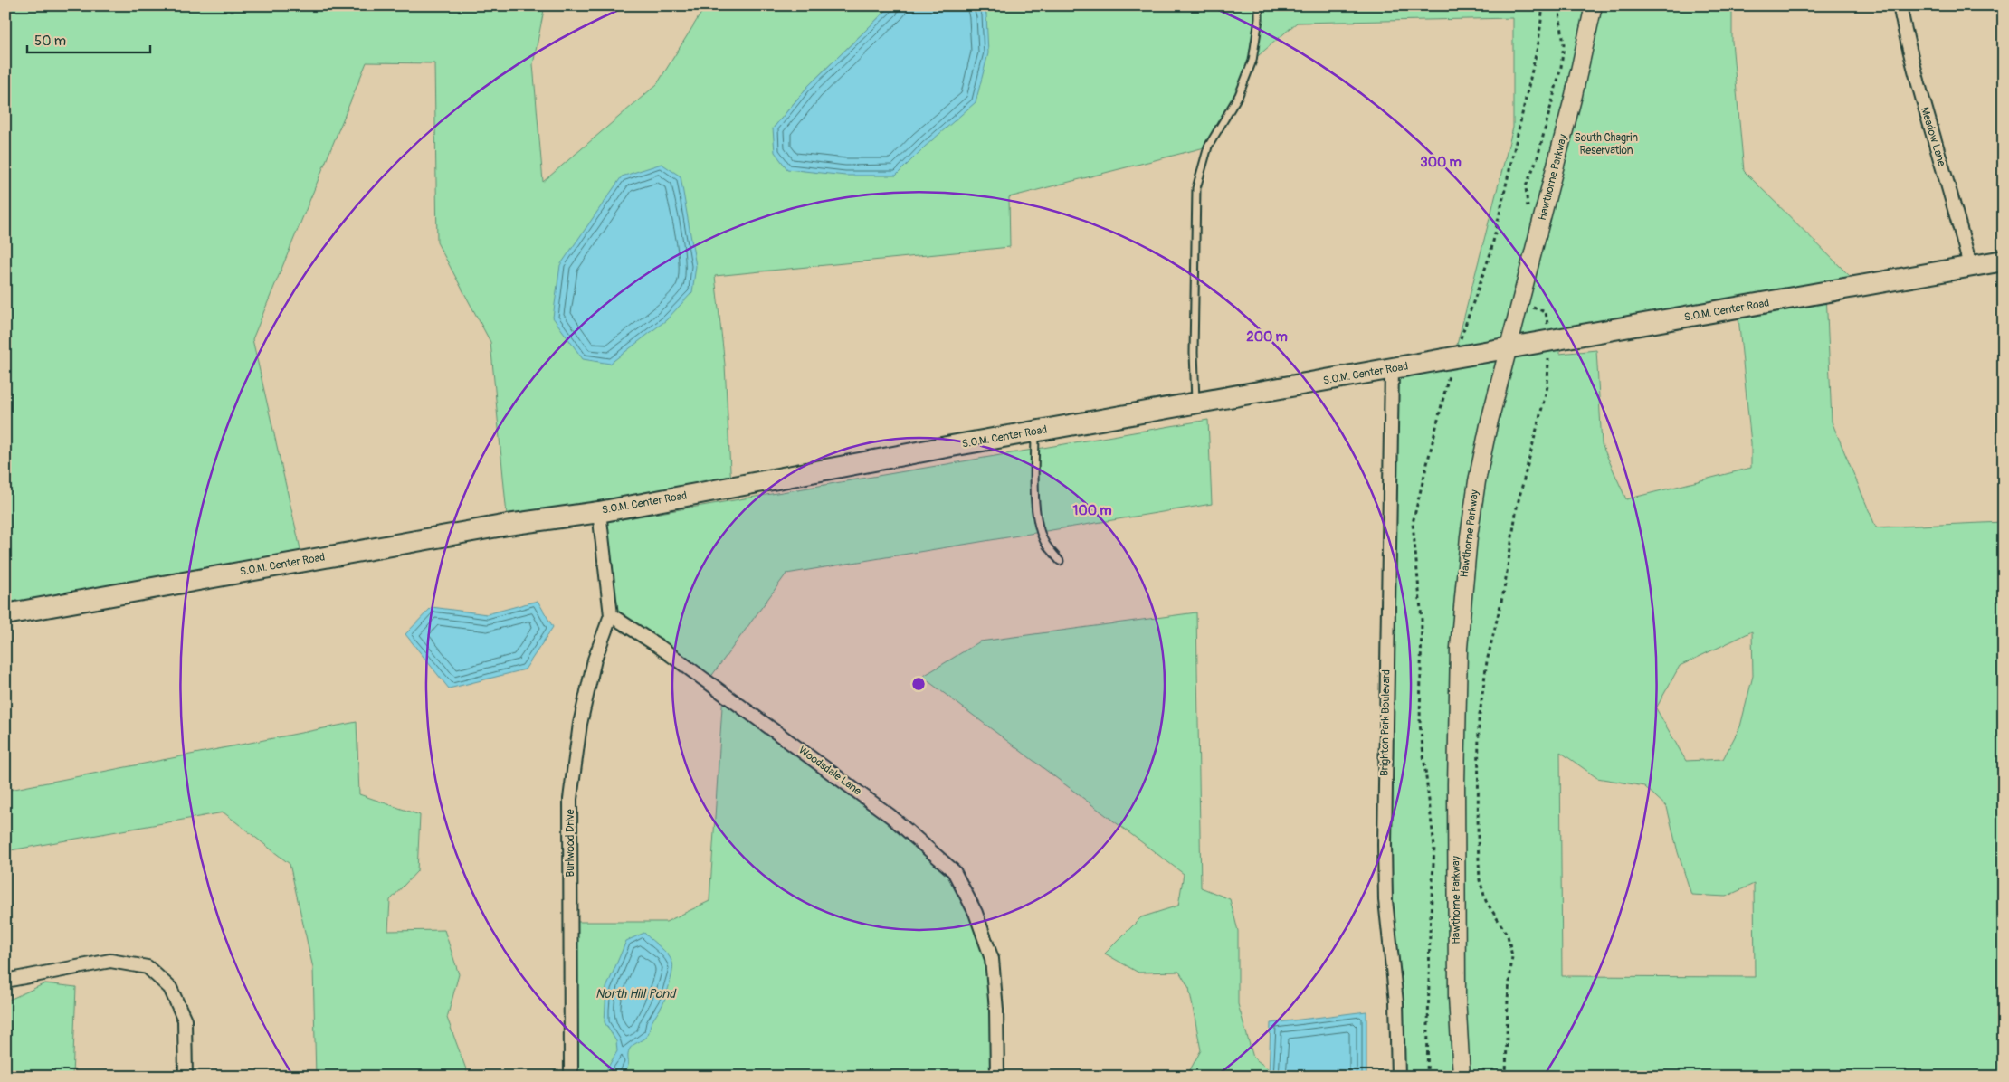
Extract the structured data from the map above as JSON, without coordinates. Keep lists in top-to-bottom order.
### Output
{
  "streets": {
    "main road": ["S.O.M. Center Road"],
    "street": [
      "Meadow Lane",
      "Hawthorne Parkway",
      "Brighton Park Boulevard",
      "Woodsdale Lane",
      "Burlwood Drive"
    ]
  },
  "crossings": [
    ["Meadow Lane", "S.O.M. Center Road"],
    ["Hawthorne Parkway", "S.O.M. Center Road"],
    ["S.O.M. Center Road", "Brighton Park Boulevard"],
    ["Woodsdale Lane", "Burlwood Drive"]
  ],
  "water": ["North Hill Pond"],
  "parks": ["South Chagrin Reservation"],
  "scale_bar": "50 m",
  "rings": ["300 m", "200 m", "100 m"]
}
